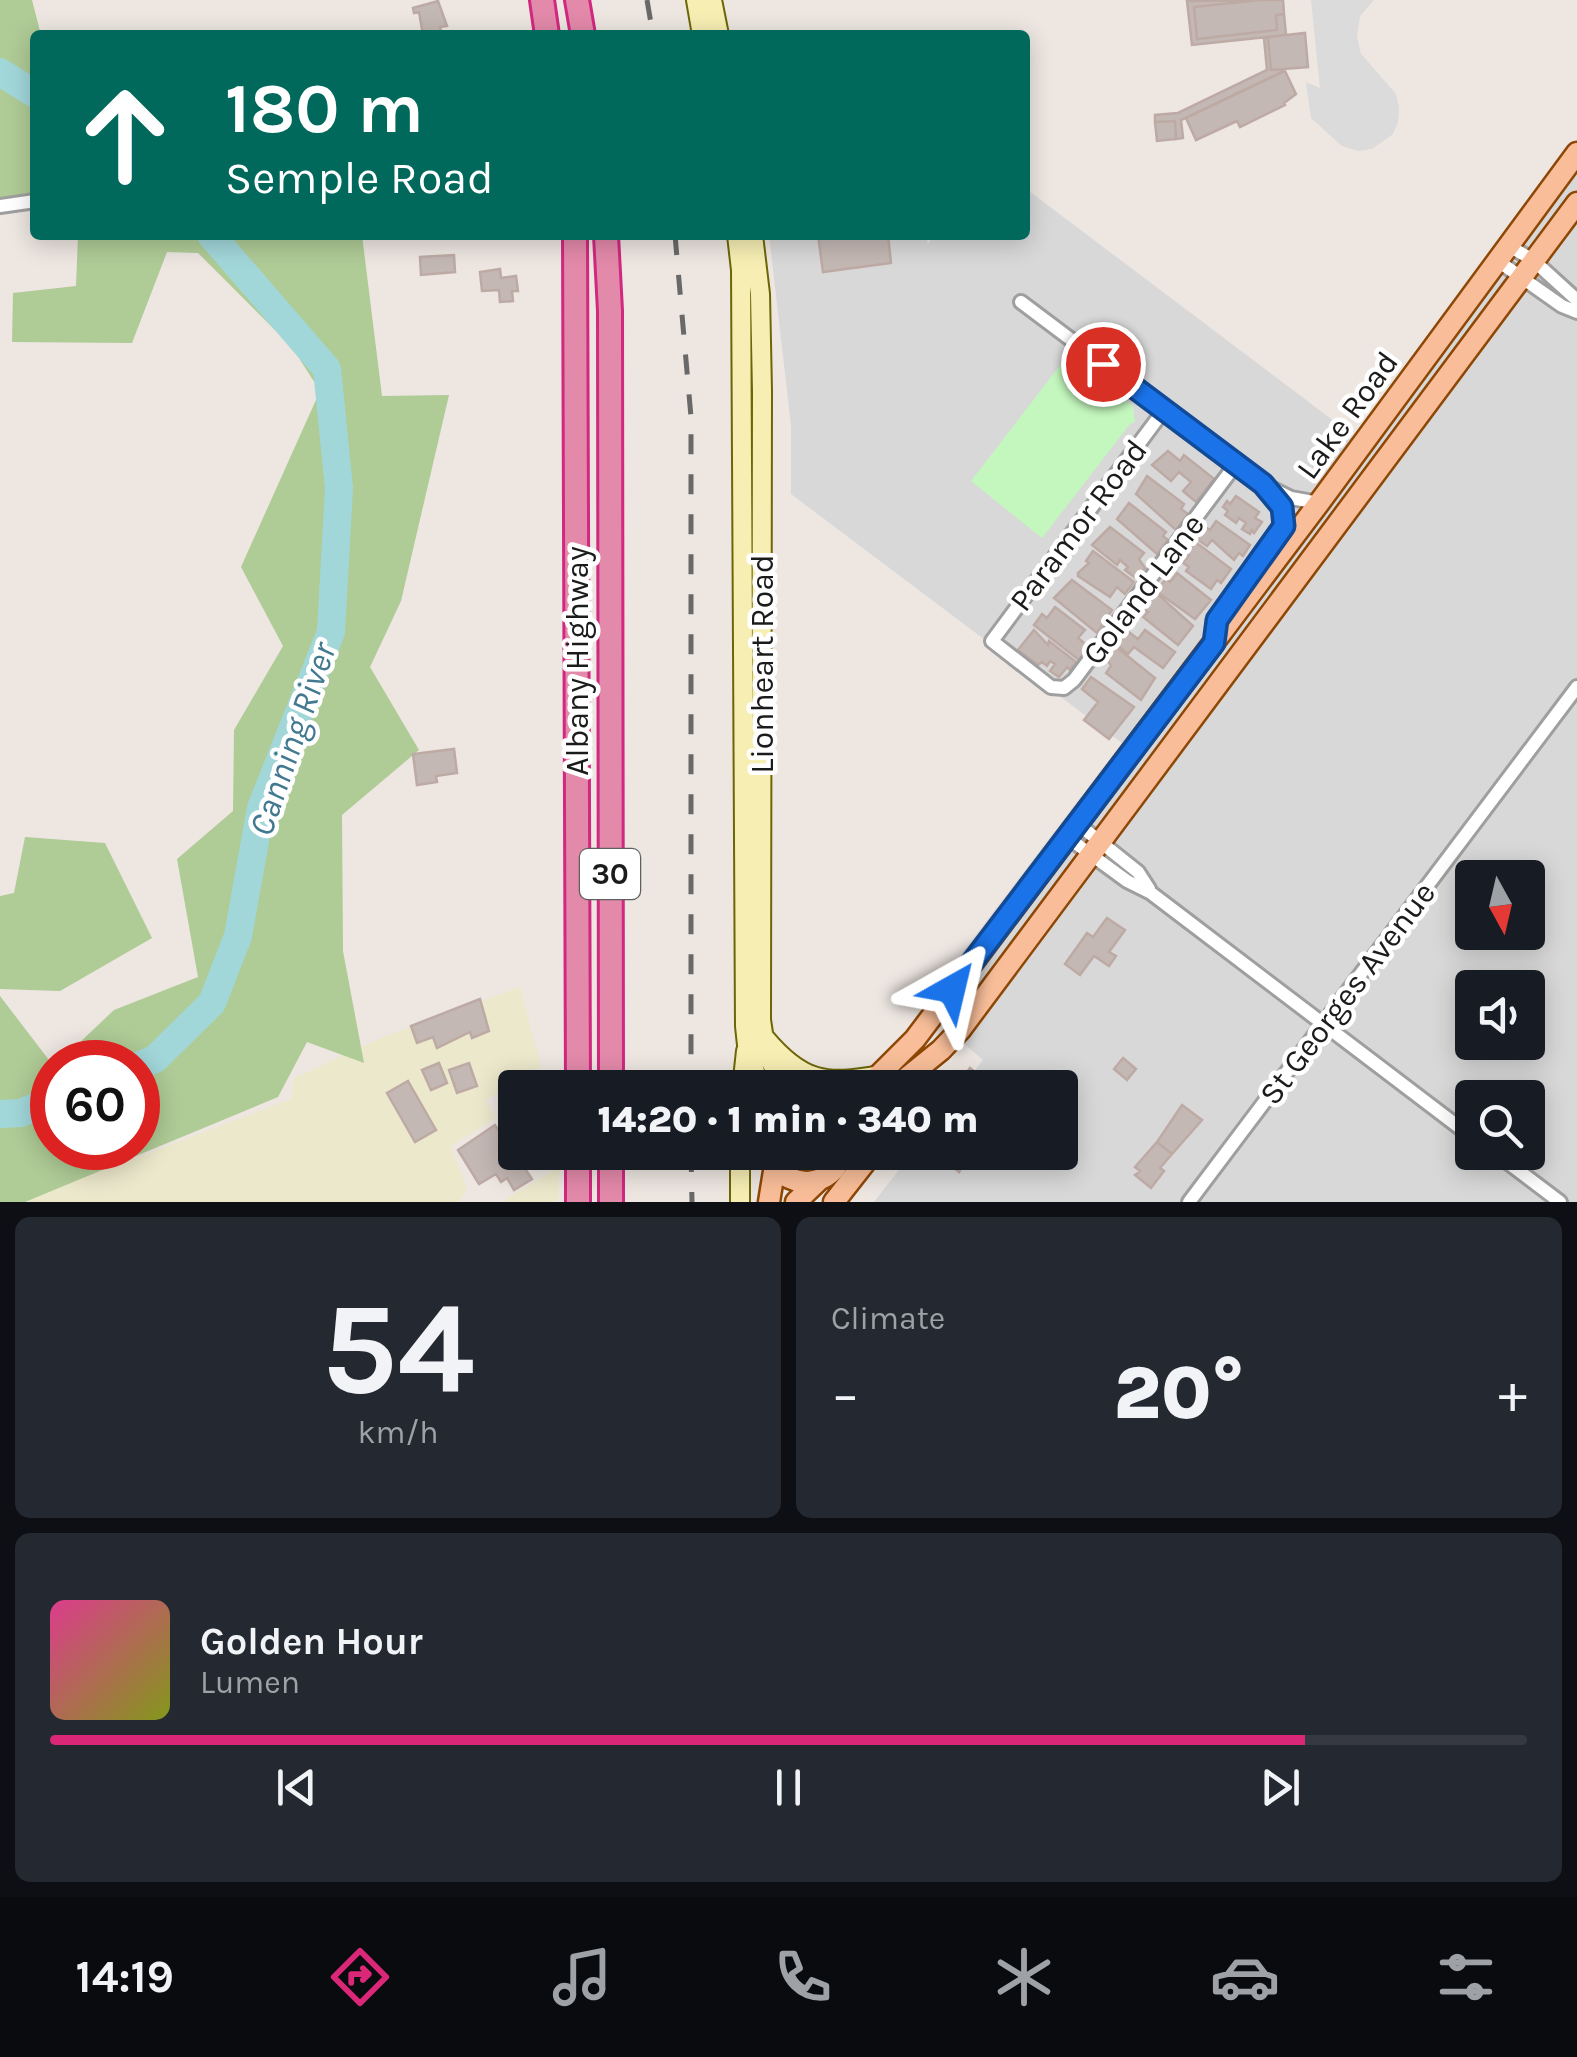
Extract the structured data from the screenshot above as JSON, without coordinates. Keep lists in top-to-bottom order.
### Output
{
  "streets": {
    "highway": ["Albany Highway", "30"],
    "main road": ["Lake Road", "Lionheart Road"],
    "street": ["Paramor Road", "Goland Lane", "St Georges Avenue"]
  },
  "crossings": [
    ["Paramor Road", "Goland Lane"]
  ],
  "water": ["Canning River"],
  "north": "bottom",
  "page": {
    "turn": ["180 m", "Semple Road"],
    "limit": "60",
    "trip": "14:20 · 1 min · 340 m",
    "tile": [
      ["54", "km/h"],
      "Climate"
    ],
    "heat": ["−", "20°", "+"],
    "song": ["Golden Hour", "Lumen"],
    "tabs": "14:19"
  }
}
